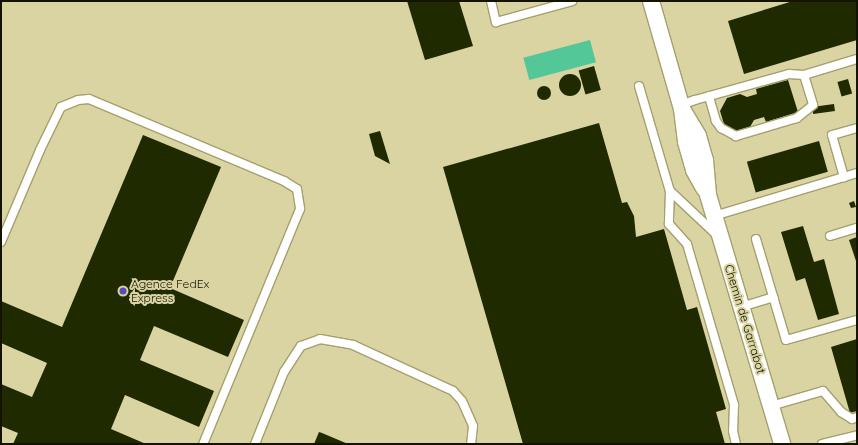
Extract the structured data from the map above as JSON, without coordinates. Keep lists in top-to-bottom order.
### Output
{
  "streets": {
    "street": ["Chemin de Garrabot"]
  },
  "places": ["Agence FedEx Express"]
}
